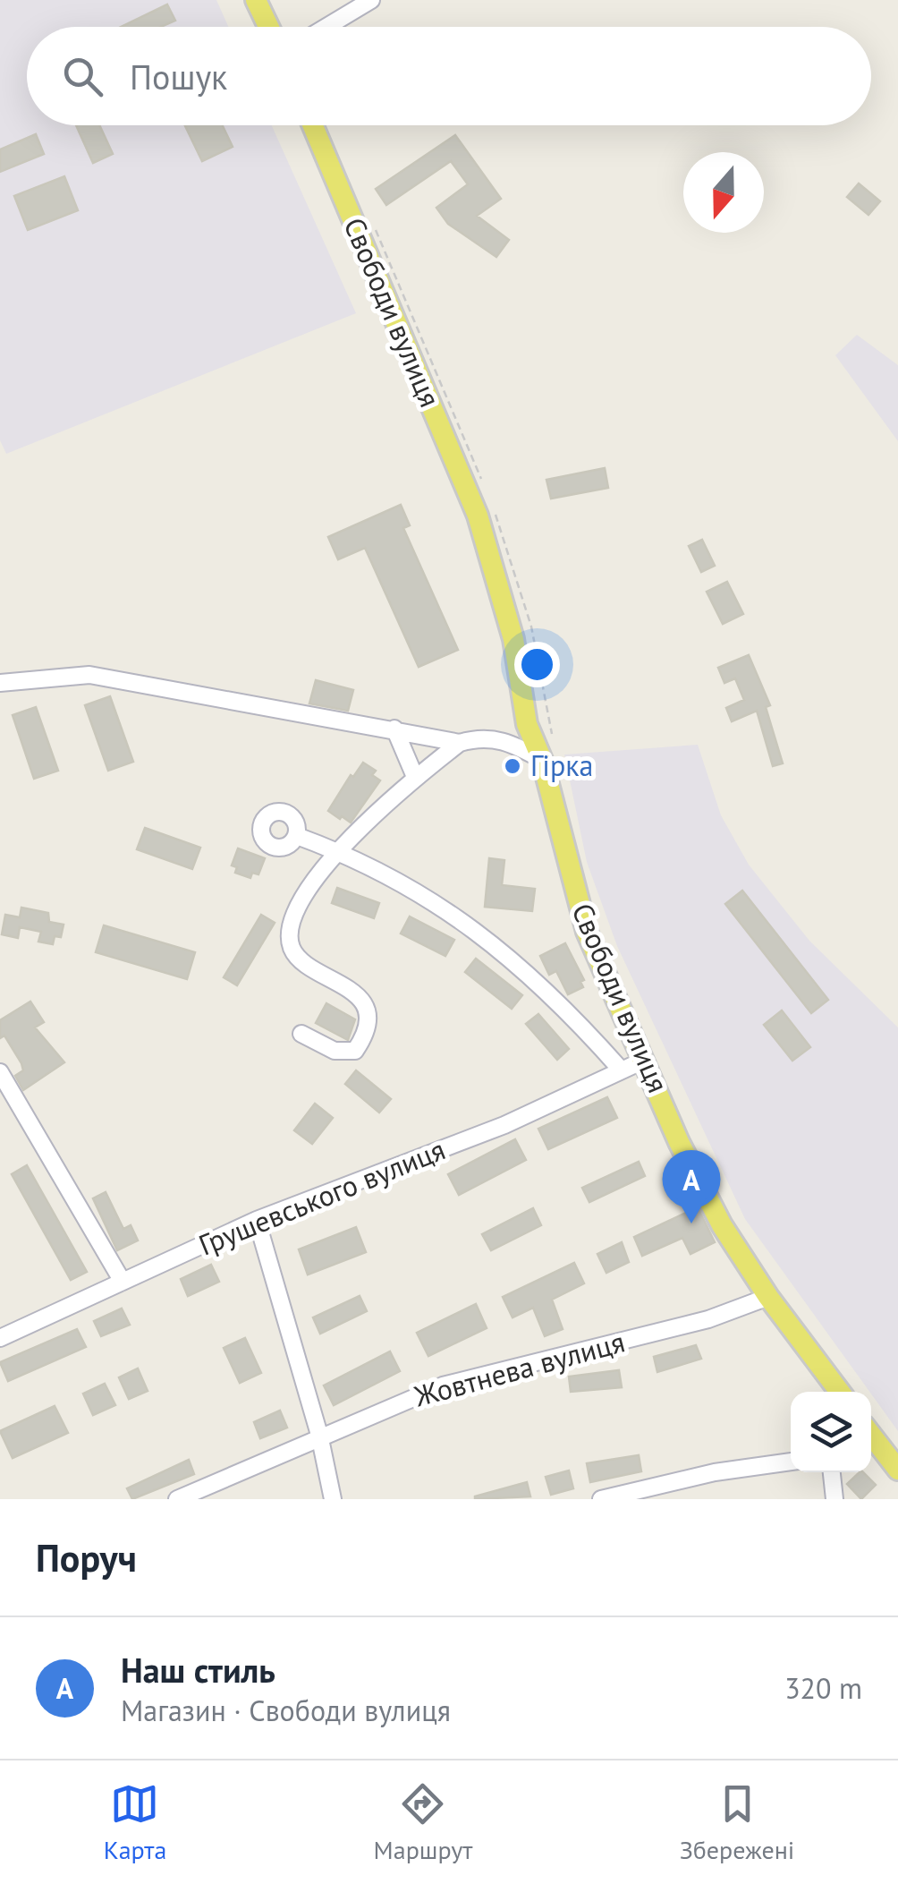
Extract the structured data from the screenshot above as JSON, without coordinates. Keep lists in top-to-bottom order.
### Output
{
  "streets": {
    "main road": ["Свободи вулиця"],
    "street": ["Грушевського вулиця", "Жовтнева вулиця"]
  },
  "crossings": [
    ["Свободи вулиця", "Грушевського вулиця"],
    ["Свободи вулиця", "Жовтнева вулиця"]
  ],
  "places": ["Гірка"],
  "north": "bottom",
  "page": {
    "search": "Пошук",
    "pins": "A",
    "heading": "Поруч",
    "list": [
      {
        "mark": "A",
        "name": "Наш стиль",
        "note": "Магазин · Свободи вулиця",
        "value": "320 m"
      }
    ],
    "nav": ["Карта", "Маршрут", "Збережені"]
  }
}
